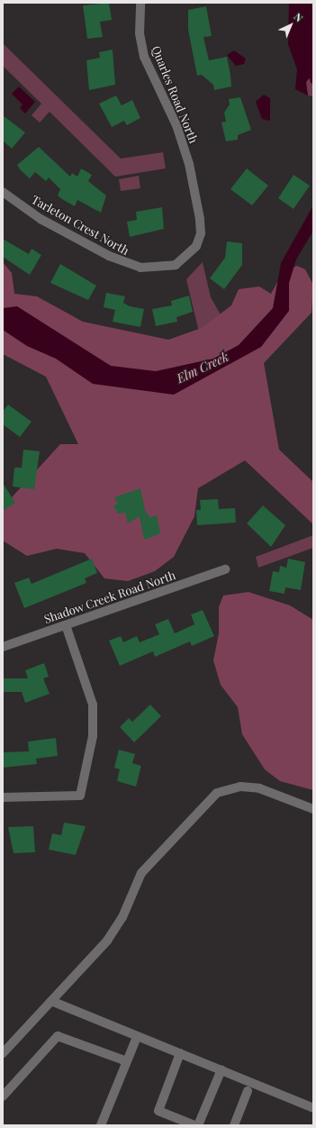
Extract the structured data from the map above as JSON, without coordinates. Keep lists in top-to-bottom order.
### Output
{
  "streets": {
    "street": ["Quarles Road North", "Tarleton Crest North", "Shadow Creek Road North"]
  },
  "crossings": [
    ["Quarles Road North", "Tarleton Crest North"]
  ],
  "water": ["Elm Creek"],
  "north": "top right"
}
